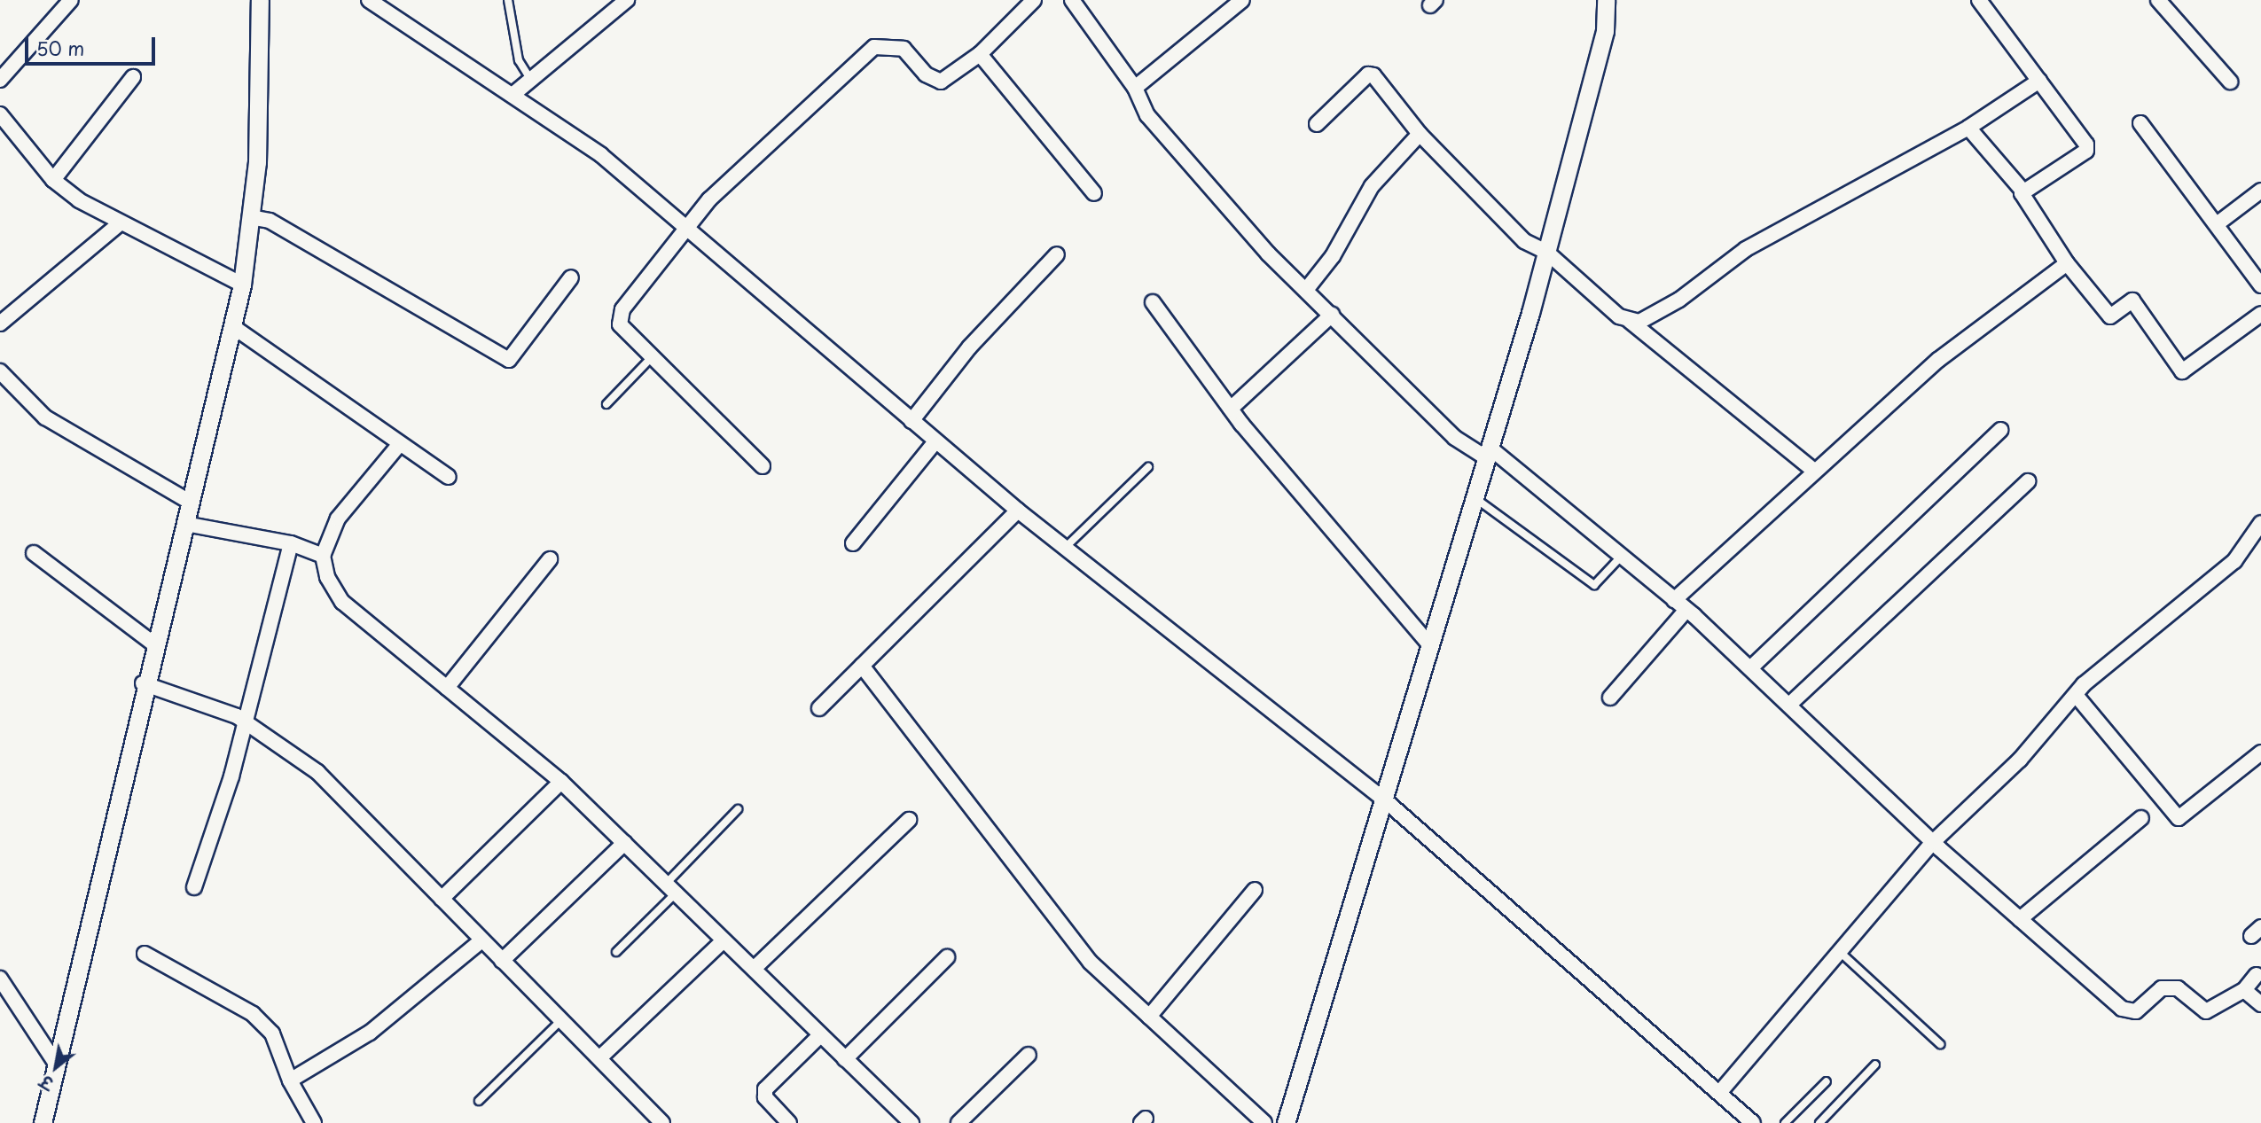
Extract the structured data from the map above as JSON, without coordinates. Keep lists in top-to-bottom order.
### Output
{
  "scale_bar": "50 m",
  "north": "bottom left"
}
